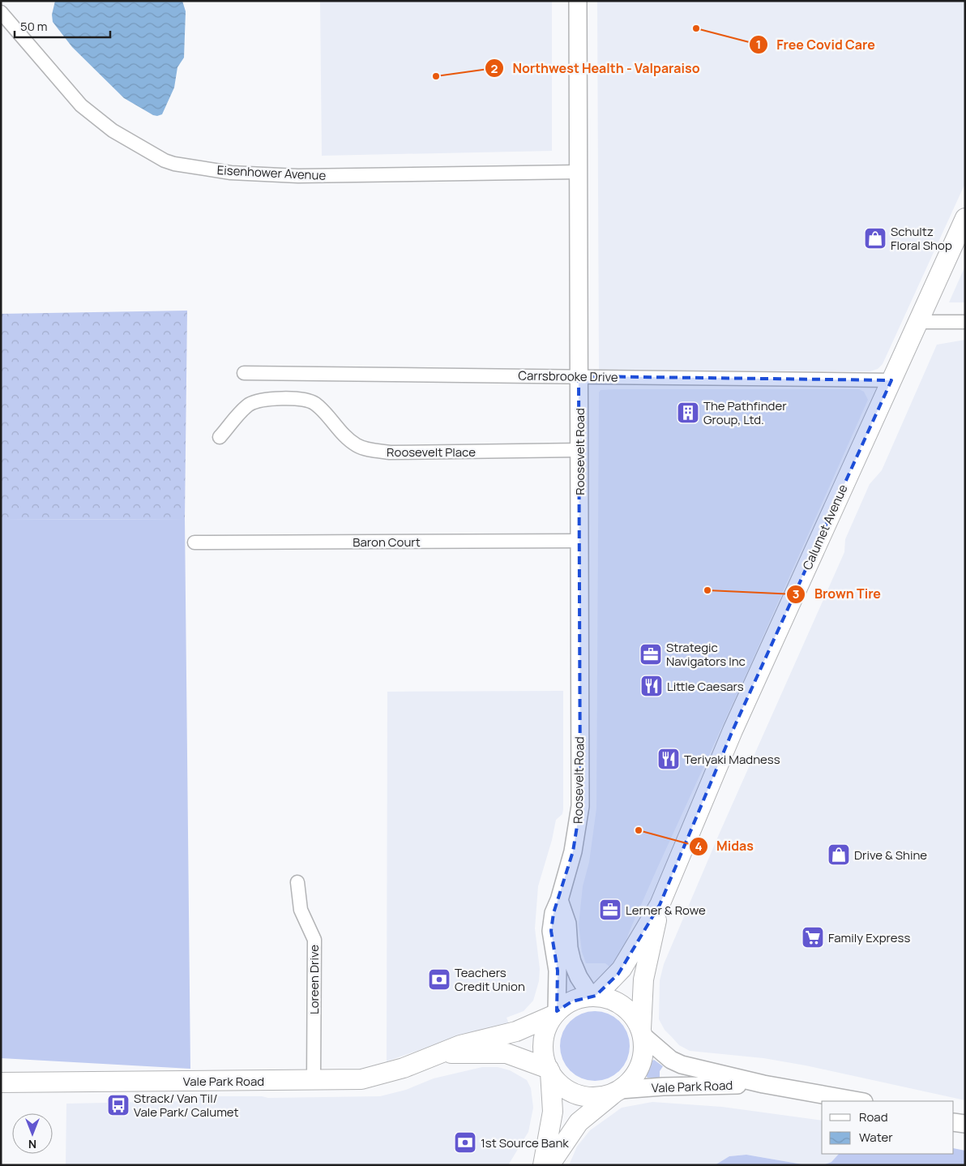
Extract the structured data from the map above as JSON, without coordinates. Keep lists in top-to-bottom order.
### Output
{
  "streets": {
    "main road": ["Calumet Avenue", "Vale Park Road"],
    "street": [
      "Eisenhower Avenue",
      "Carrsbrooke Drive",
      "Roosevelt Place",
      "Roosevelt Road",
      "Baron Court",
      "Loreen Drive"
    ]
  },
  "crossings": [
    ["Eisenhower Avenue", "Roosevelt Road"],
    ["Carrsbrooke Drive", "Roosevelt Road"],
    ["Carrsbrooke Drive", "Calumet Avenue"],
    ["Roosevelt Place", "Roosevelt Road"],
    ["Roosevelt Road", "Calumet Avenue"],
    ["Roosevelt Road", "Baron Court"],
    ["Roosevelt Road", "Vale Park Road"],
    ["Calumet Avenue", "Vale Park Road"],
    ["Loreen Drive", "Vale Park Road"]
  ],
  "places": {
    "other": [
      "Free Covid Care",
      "Northwest Health - Valparaiso",
      "Brown Tire",
      "Midas"
    ],
    "shop": ["Schultz Floral Shop", "Drive & Shine"],
    "building": ["The Pathfinder Group, Ltd."],
    "office": ["Strategic Navigators Inc", "Lerner & Rowe"],
    "restaurant": ["Little Caesars", "Teriyaki Madness"],
    "supermarket": ["Family Express"],
    "bank": ["Teachers Credit Union", "1st Source Bank"],
    "bus stop": ["Strack/ Van Til/ Vale Park/ Calumet"]
  },
  "legend": ["Road", "Water"],
  "scale_bar": "50 m",
  "north": "bottom"
}
